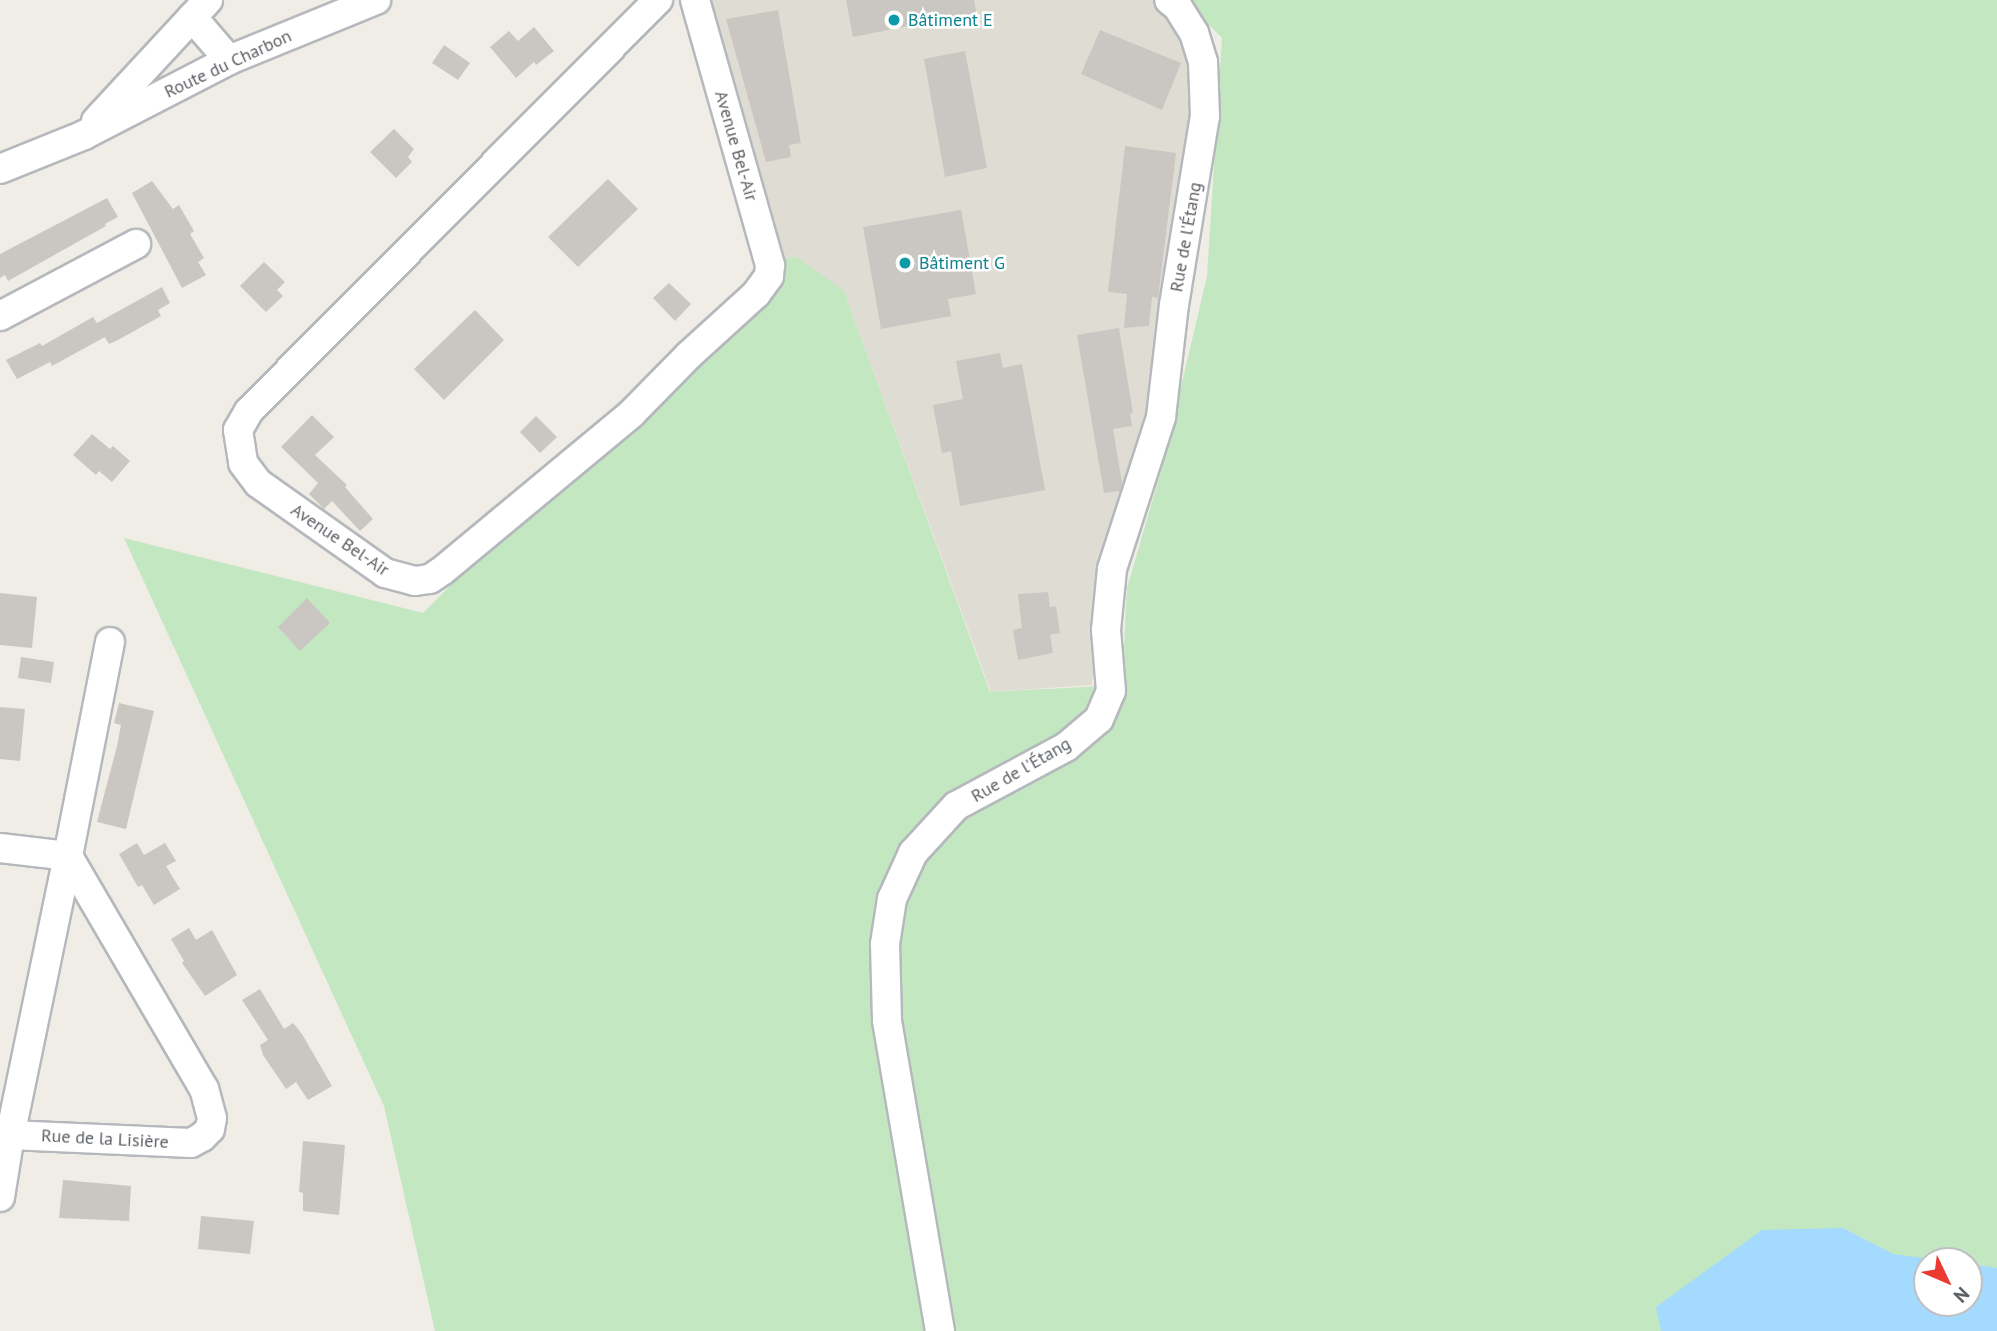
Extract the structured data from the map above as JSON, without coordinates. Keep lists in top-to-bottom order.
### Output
{
  "streets": {
    "street": [
      "Route du Charbon",
      "Avenue Bel-Air",
      "Rue de l'Étang",
      "Rue de la Lisière"
    ]
  },
  "places": ["Bâtiment E", "Bâtiment G"],
  "north": "bottom right"
}
